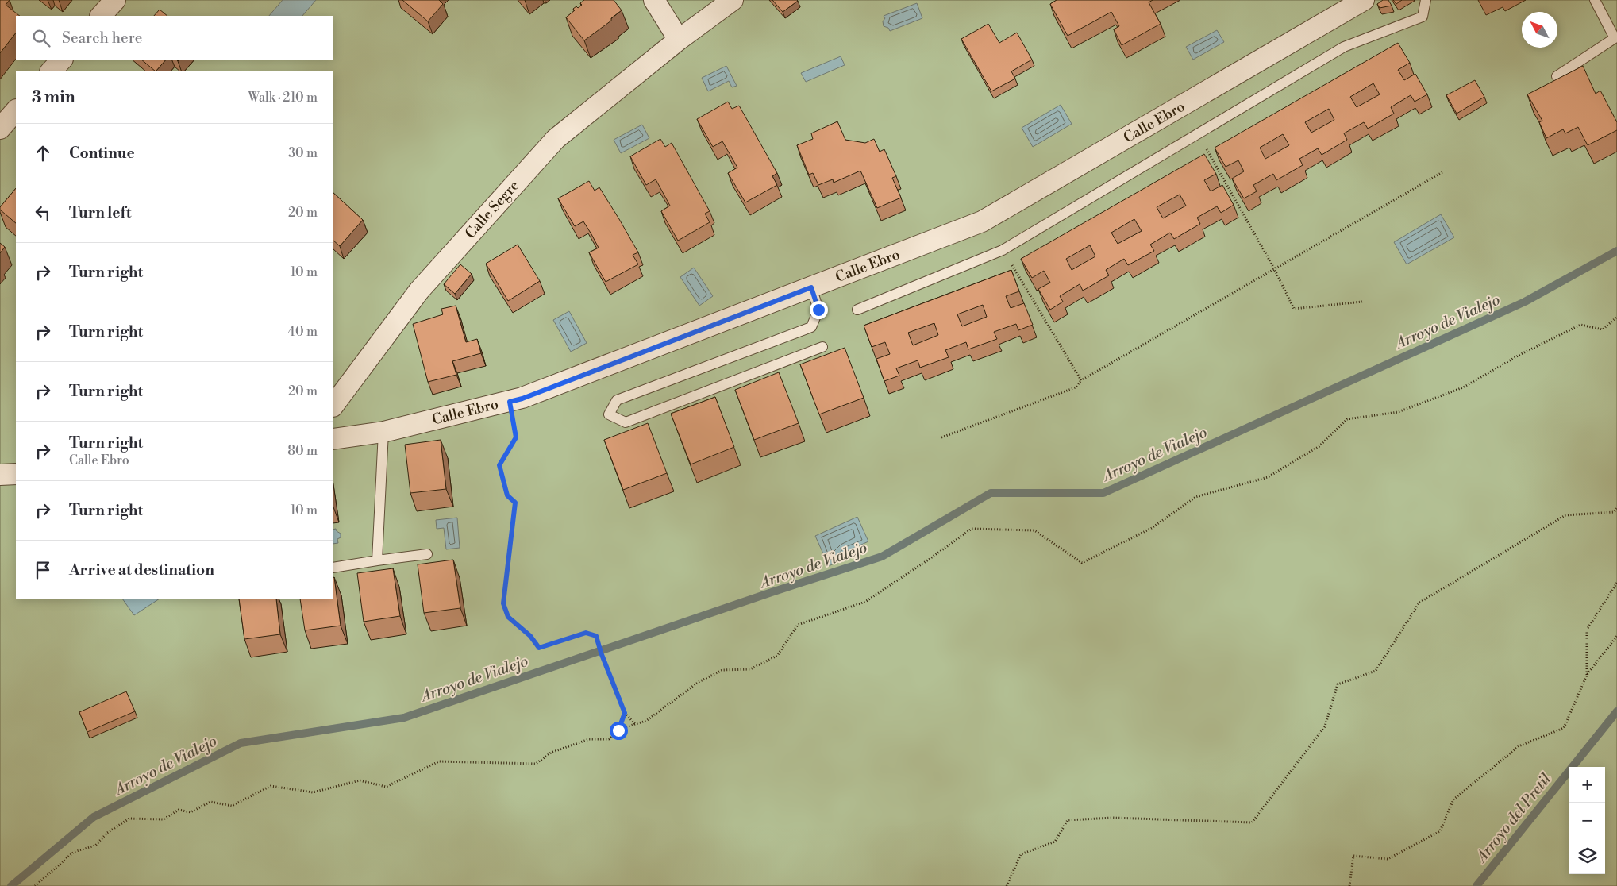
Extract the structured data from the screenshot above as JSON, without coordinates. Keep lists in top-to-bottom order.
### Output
{
  "streets": {
    "street": ["Calle Ebro", "Calle Segre"]
  },
  "water": ["Arroyo de Vialejo", "Arroyo del Pretil"],
  "north": "top left",
  "page": {
    "search": "Search here",
    "heading": ["3 min", "Walk · 210 m"],
    "list": [
      ["Continue", "30 m"],
      ["Turn left", "20 m"],
      ["Turn right", "10 m"],
      ["Turn right", "40 m"],
      ["Turn right", "20 m"],
      ["Turn right", "Calle Ebro", "80 m"],
      ["Turn right", "10 m"],
      "Arrive at destination"
    ],
    "map_buttons": ["+", "−"]
  }
}
